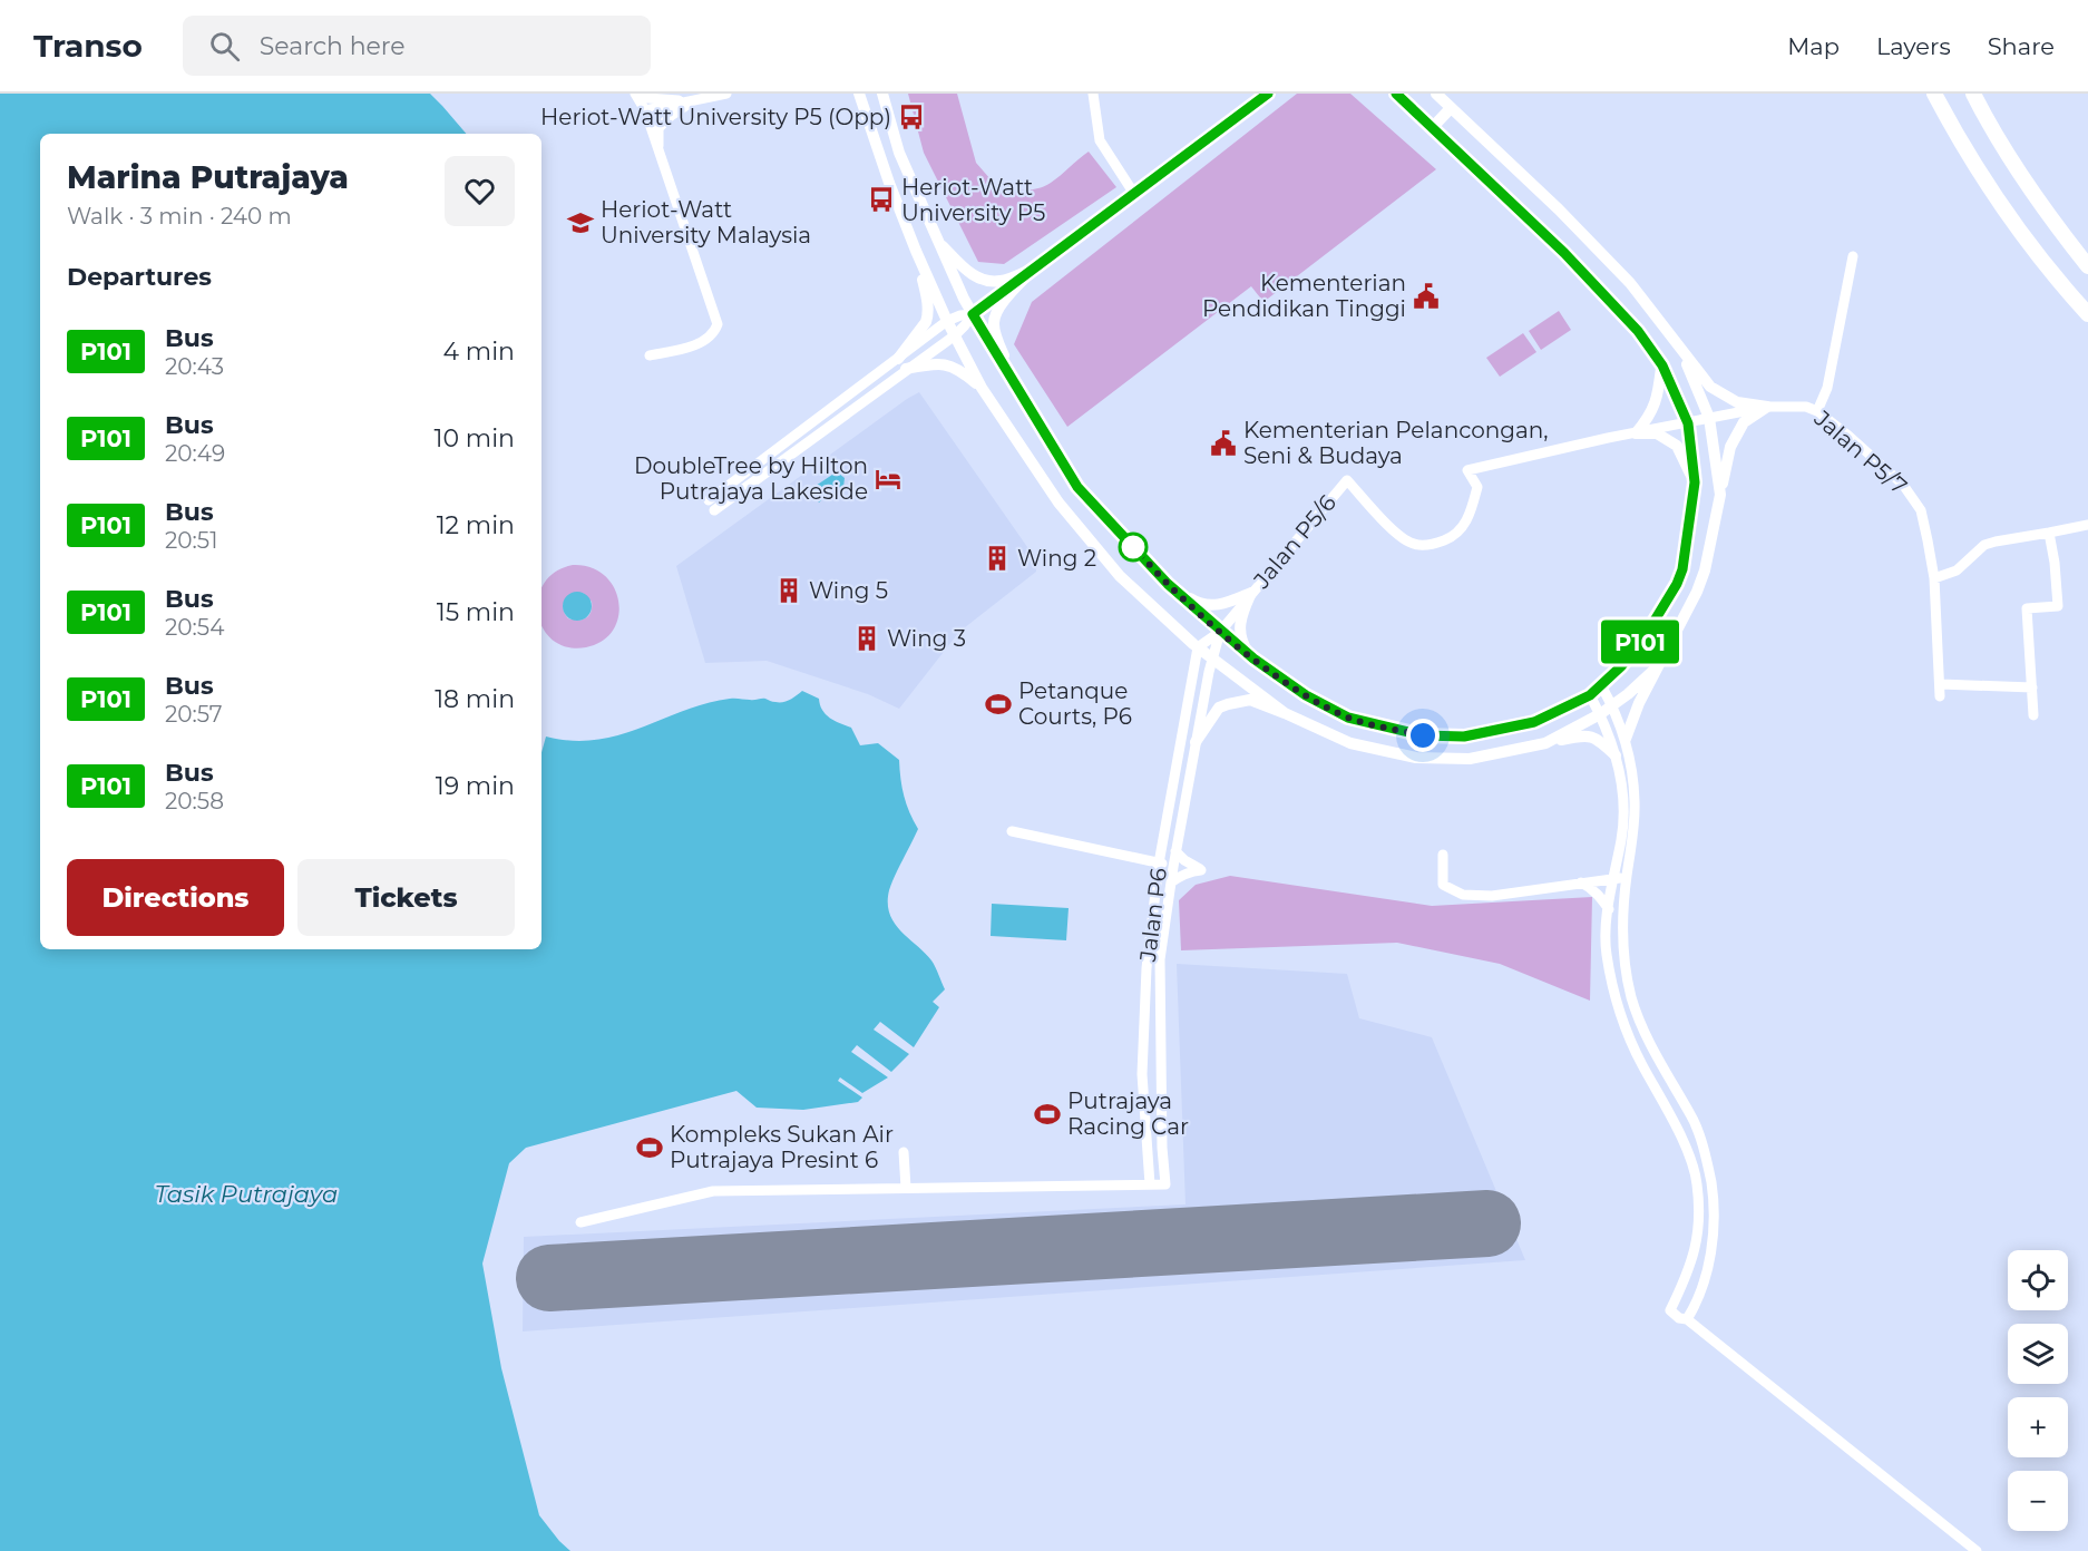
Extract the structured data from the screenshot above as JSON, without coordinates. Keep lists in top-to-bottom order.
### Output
{
  "streets": {
    "street": ["Jalan P5/7", "Jalan P5/6", "Jalan P6"]
  },
  "crossings": [
    ["Jalan P5/7", "Jalan P5/6"],
    ["Jalan P5/6", "Jalan P6"]
  ],
  "water": ["Tasik Putrajaya"],
  "places": {
    "bus stop": ["Heriot-Watt University P5 (Opp)", "Heriot-Watt University P5"],
    "school or university": ["Heriot-Watt University Malaysia"],
    "public building": ["Kementerian Pendidikan Tinggi", "Kementerian Pelancongan, Seni & Budaya"],
    "hotel": ["DoubleTree by Hilton Putrajaya Lakeside"],
    "building": ["Wing 2", "Wing 5", "Wing 3"],
    "sports": ["Petanque Courts, P6", "Putrajaya Racing Car", "Kompleks Sukan Air Putrajaya Presint 6"]
  },
  "lines": ["bus line P101"],
  "page": {
    "header": "Transo",
    "search": "Search here",
    "nav": ["Map", "Layers", "Share"],
    "on_map": "P101",
    "heading": [
      ["Marina Putrajaya", "Walk · 3 min · 240 m"],
      "Departures"
    ],
    "list": [
      {
        "mark": "P101",
        "name": "Bus",
        "note": "20:43",
        "value": "4 min"
      },
      {
        "mark": "P101",
        "name": "Bus",
        "note": "20:49",
        "value": "10 min"
      },
      {
        "mark": "P101",
        "name": "Bus",
        "note": "20:51",
        "value": "12 min"
      },
      {
        "mark": "P101",
        "name": "Bus",
        "note": "20:54",
        "value": "15 min"
      },
      {
        "mark": "P101",
        "name": "Bus",
        "note": "20:57",
        "value": "18 min"
      },
      {
        "mark": "P101",
        "name": "Bus",
        "note": "20:58",
        "value": "19 min"
      }
    ],
    "buttons": ["Directions", "Tickets"],
    "map_buttons": ["+", "−"]
  }
}
